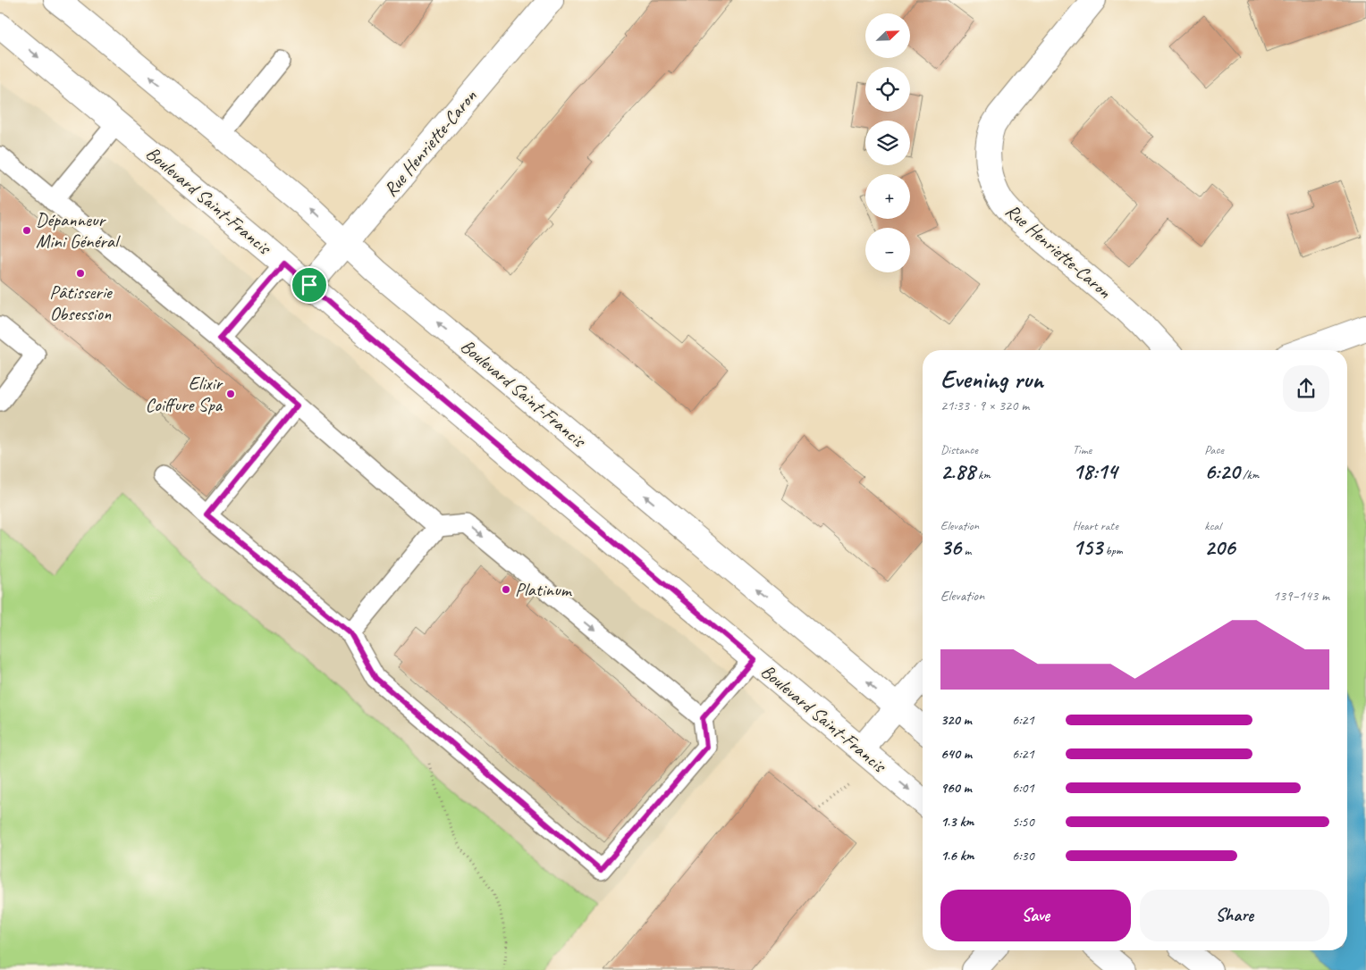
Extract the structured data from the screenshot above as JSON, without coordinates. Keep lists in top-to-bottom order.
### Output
{
  "streets": {
    "street": ["Rue Henriette-Caron", "Boulevard Saint-Francis"]
  },
  "crossings": [
    ["Rue Henriette-Caron", "Boulevard Saint-Francis"]
  ],
  "places": [
    "Dépanneur Mini Général",
    "Pâtisserie Obsession",
    "Elixir Coiffure Spa",
    "Platinum"
  ],
  "north": "top right",
  "page": {
    "map_buttons": ["+", "−"],
    "heading": ["Evening run", "21:33 · 9 × 320 m"],
    "stats": [
      ["Distance", "2.88 km"],
      ["Time", "18:14"],
      ["Pace", "6:20 /km"],
      ["Elevation", "36 m"],
      ["Heart rate", "153 bpm"],
      ["kcal", "206"]
    ],
    "chart": ["Elevation", "139–143 m"],
    "list": [
      {
        "name": "320 m",
        "note": "6:21"
      },
      {
        "name": "640 m",
        "note": "6:21"
      },
      {
        "name": "960 m",
        "note": "6:01"
      },
      {
        "name": "1.3 km",
        "note": "5:50"
      },
      {
        "name": "1.6 km",
        "note": "6:30"
      }
    ],
    "buttons": ["Save", "Share"]
  }
}
